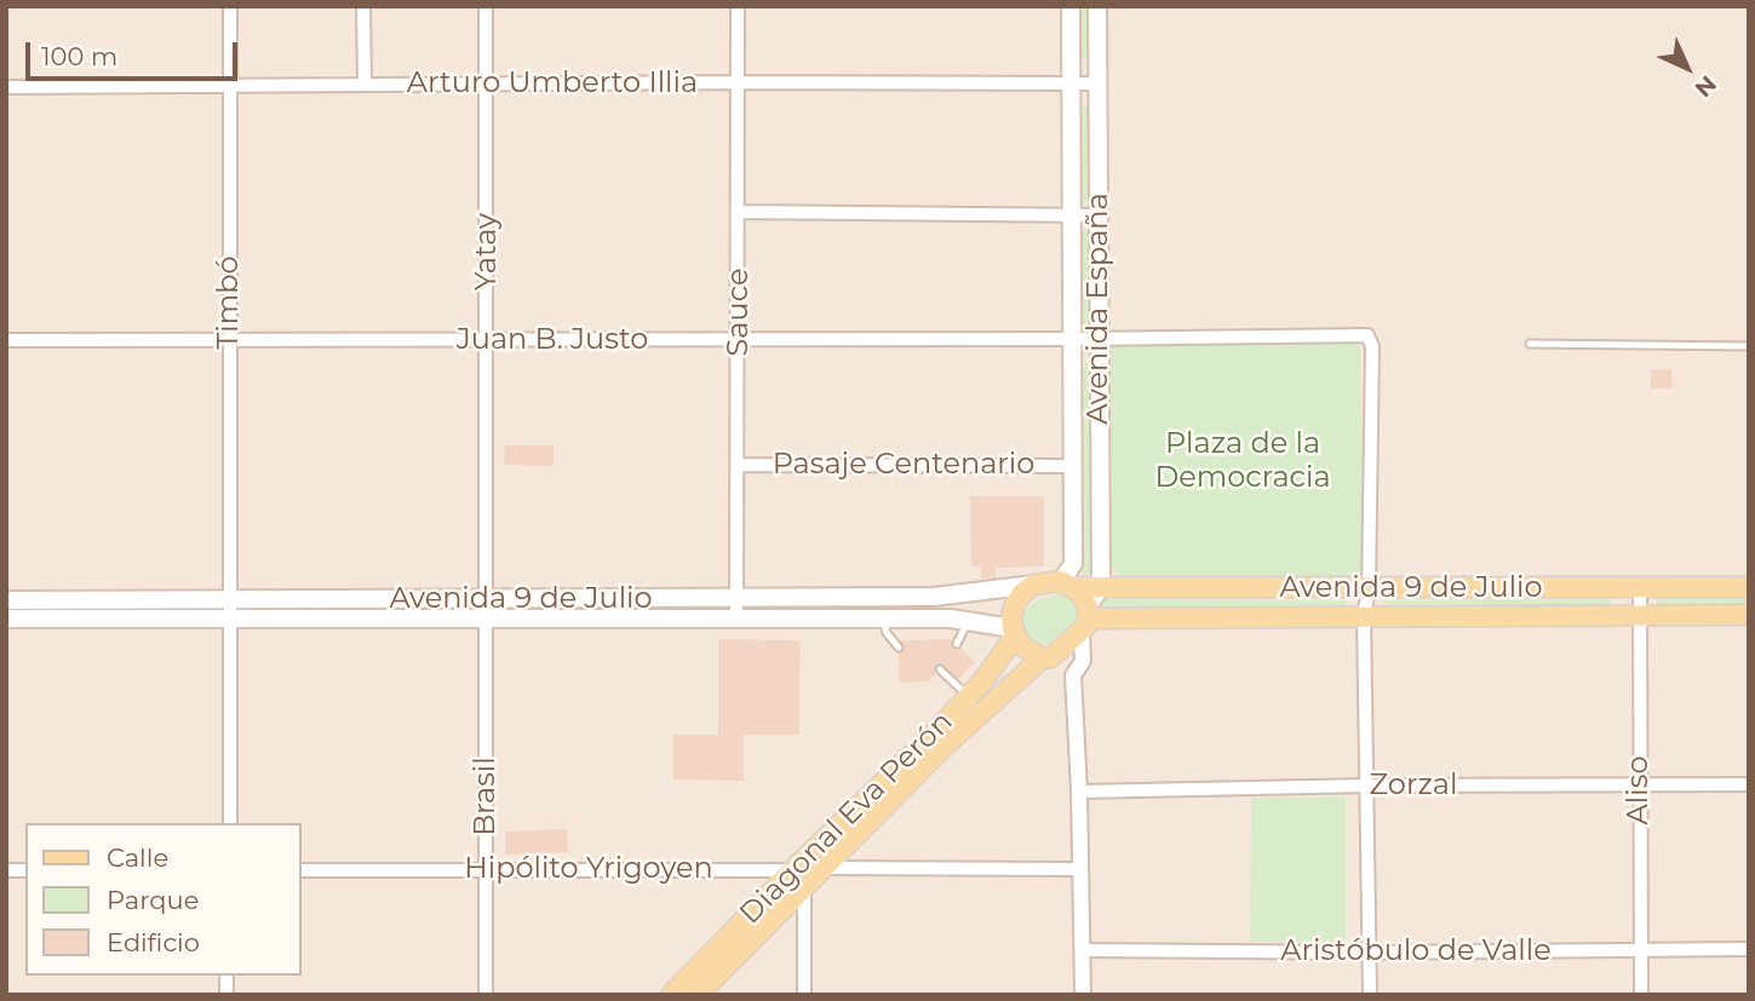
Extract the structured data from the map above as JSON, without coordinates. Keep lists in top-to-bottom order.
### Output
{
  "streets": {
    "main road": ["Avenida España", "Avenida 9 de Julio", "Diagonal Eva Perón"],
    "street": [
      "Arturo Umberto Illia",
      "Yatay",
      "Timbó",
      "Sauce",
      "Juan B. Justo",
      "Pasaje Centenario",
      "Zorzal",
      "Aliso",
      "Brasil",
      "Hipólito Yrigoyen",
      "Aristóbulo de Valle"
    ]
  },
  "crossings": [
    ["Arturo Umberto Illia", "Yatay"],
    ["Arturo Umberto Illia", "Timbó"],
    ["Arturo Umberto Illia", "Avenida España"],
    ["Arturo Umberto Illia", "Sauce"],
    ["Yatay", "Juan B. Justo"],
    ["Yatay", "Avenida 9 de Julio"],
    ["Yatay", "Brasil"],
    ["Timbó", "Juan B. Justo"],
    ["Timbó", "Avenida 9 de Julio"],
    ["Avenida España", "Juan B. Justo"],
    ["Avenida España", "Pasaje Centenario"],
    ["Avenida España", "Avenida 9 de Julio"],
    ["Avenida España", "Diagonal Eva Perón"],
    ["Sauce", "Juan B. Justo"],
    ["Sauce", "Pasaje Centenario"],
    ["Sauce", "Avenida 9 de Julio"],
    ["Juan B. Justo", "Avenida 9 de Julio"],
    ["Avenida 9 de Julio", "Aliso"],
    ["Avenida 9 de Julio", "Brasil"],
    ["Avenida 9 de Julio", "Diagonal Eva Perón"],
    ["Zorzal", "Aliso"],
    ["Aliso", "Aristóbulo de Valle"],
    ["Brasil", "Hipólito Yrigoyen"],
    ["Diagonal Eva Perón", "Hipólito Yrigoyen"]
  ],
  "parks": ["Plaza de la Democracia"],
  "legend": ["Calle", "Parque", "Edificio"],
  "scale_bar": "100 m",
  "north": "bottom right"
}
